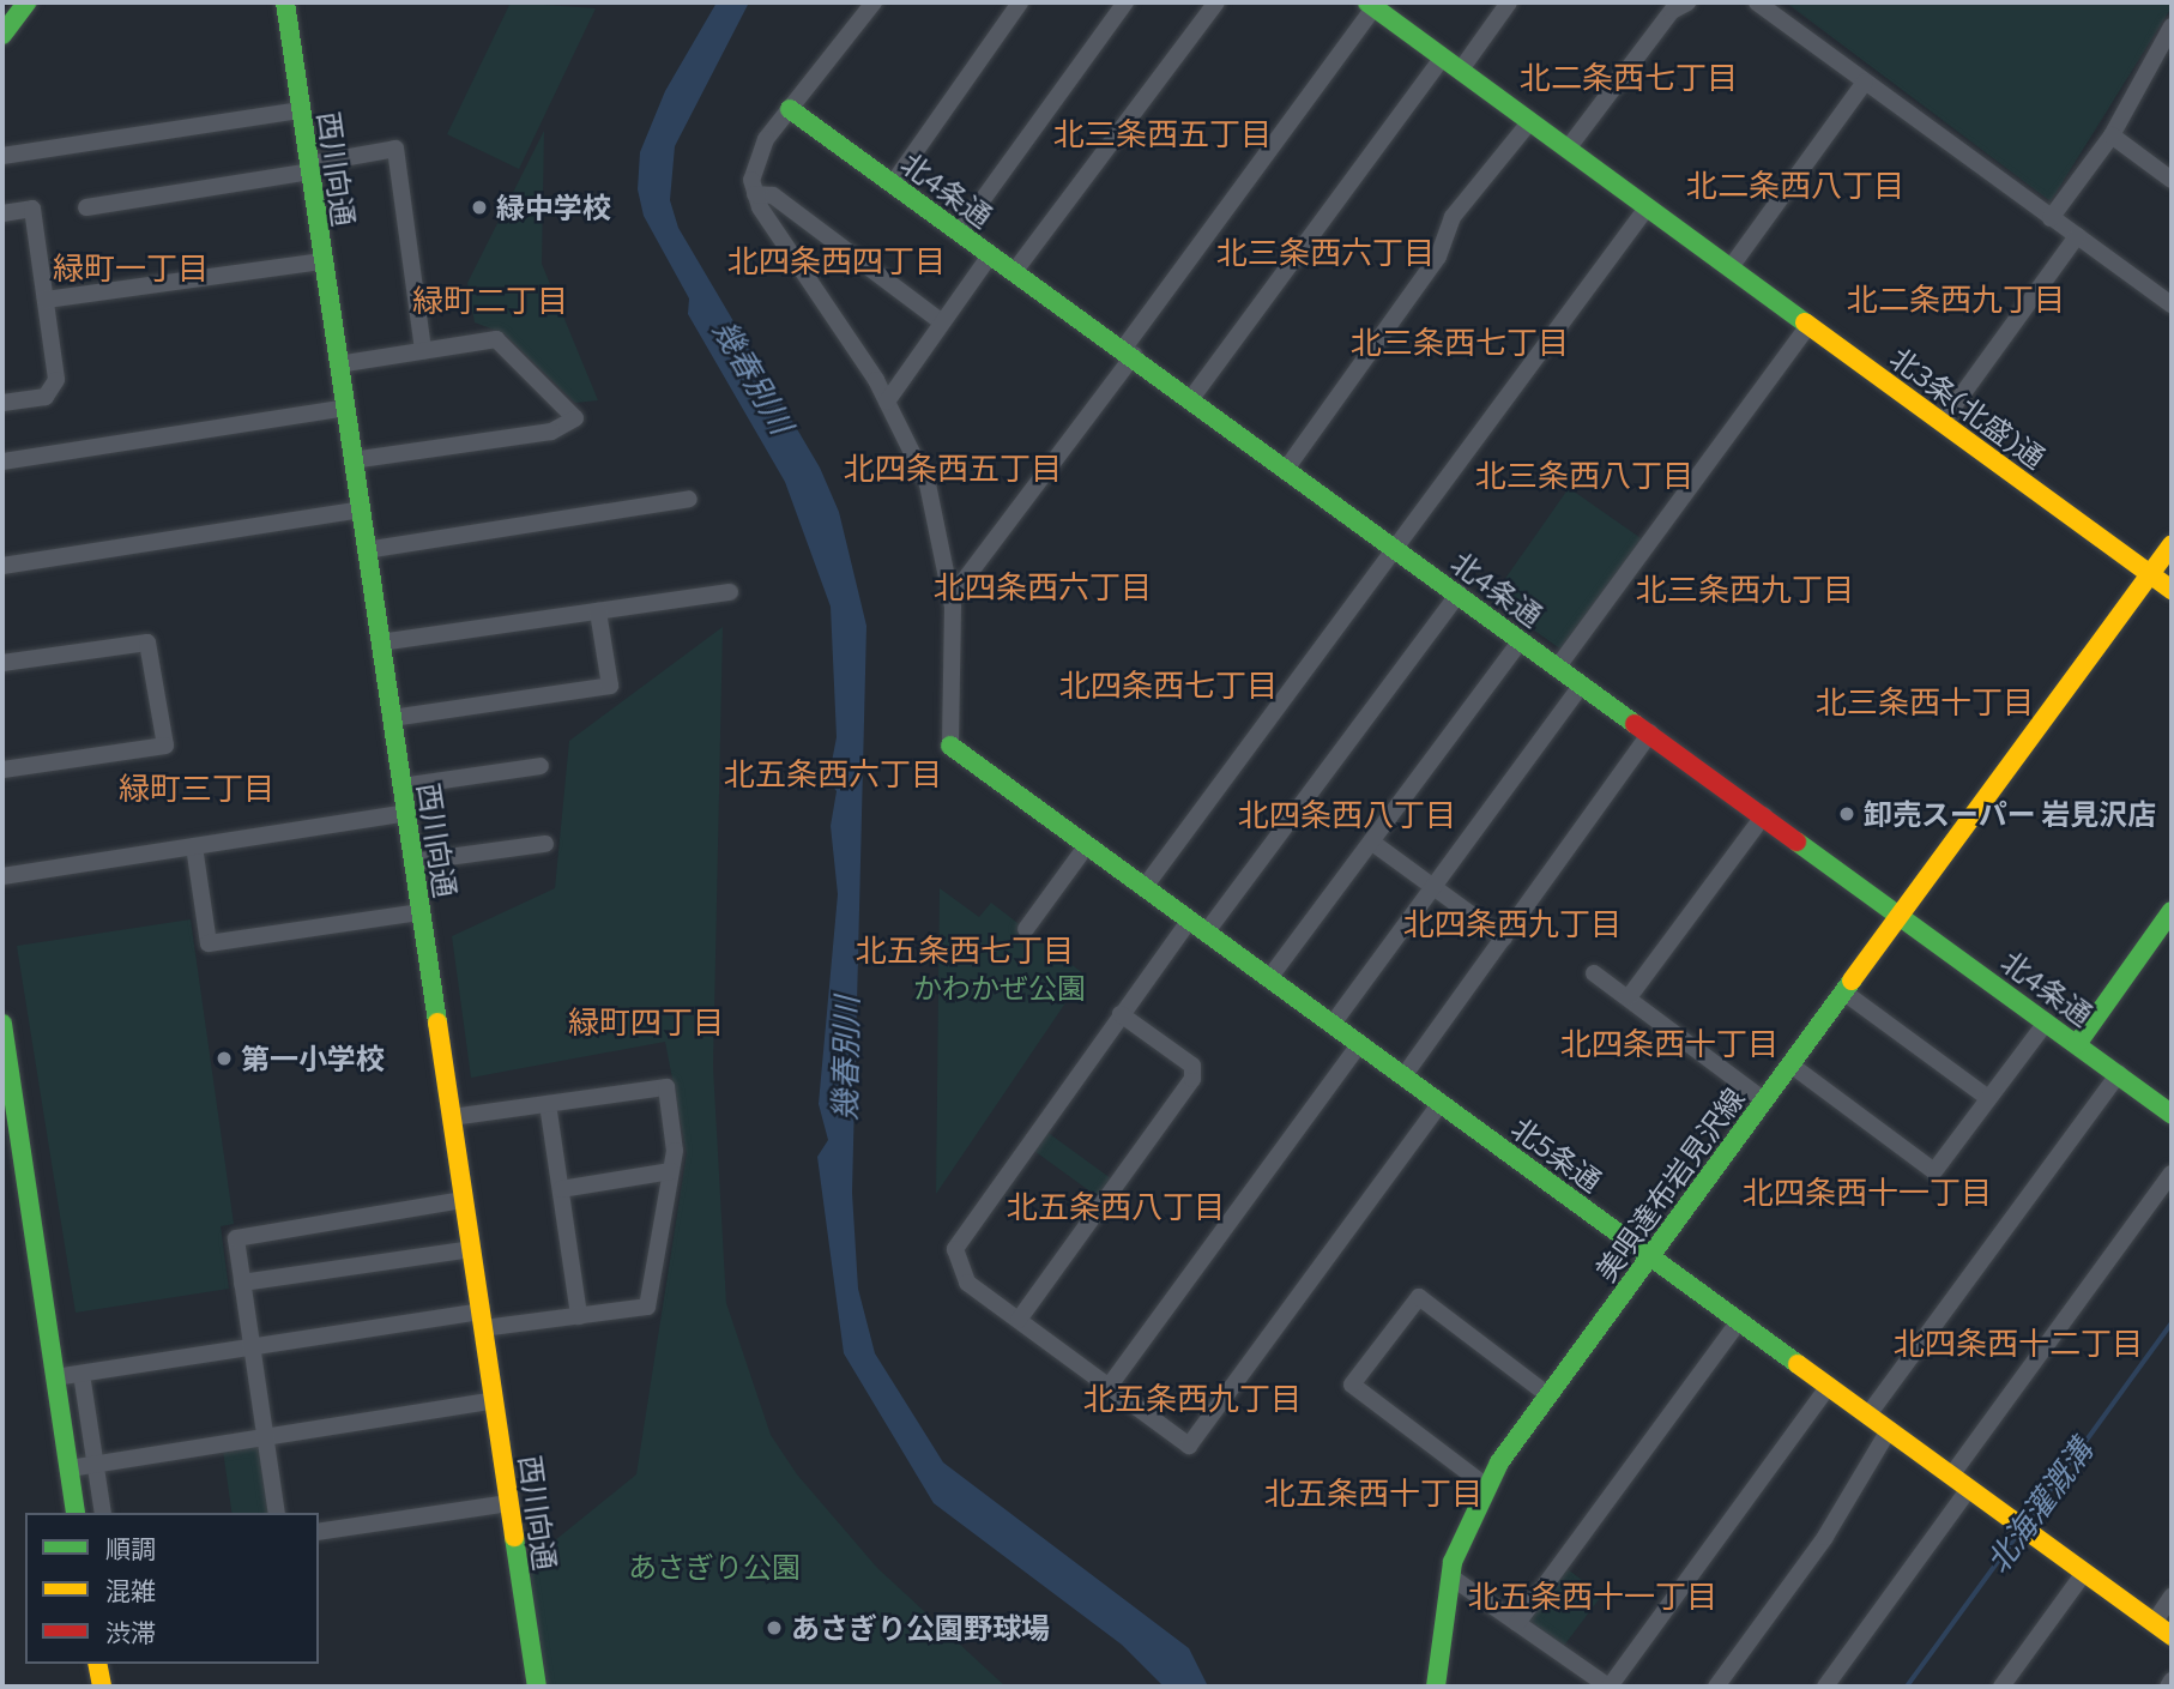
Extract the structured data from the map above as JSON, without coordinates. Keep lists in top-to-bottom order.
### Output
{
  "streets": {
    "street": [
      "西川向通",
      "北4条通",
      "北3条(北盛)通",
      "北5条通",
      "美唄達布岩見沢線"
    ]
  },
  "crossings": [
    ["北4条通", "美唄達布岩見沢線"],
    ["北3条(北盛)通", "美唄達布岩見沢線"],
    ["北5条通", "美唄達布岩見沢線"]
  ],
  "districts": [
    "北二条西七丁目",
    "北三条西五丁目",
    "北二条西八丁目",
    "北三条西六丁目",
    "北四条西四丁目",
    "緑町一丁目",
    "北二条西九丁目",
    "緑町二丁目",
    "北三条西七丁目",
    "北四条西五丁目",
    "北三条西八丁目",
    "北四条西六丁目",
    "北三条西九丁目",
    "北四条西七丁目",
    "北三条西十丁目",
    "北五条西六丁目",
    "緑町三丁目",
    "北四条西八丁目",
    "北四条西九丁目",
    "北五条西七丁目",
    "緑町四丁目",
    "北四条西十丁目",
    "北四条西十一丁目",
    "北五条西八丁目",
    "北四条西十二丁目",
    "北五条西九丁目",
    "北五条西十丁目",
    "北五条西十一丁目"
  ],
  "water": ["幾春別川", "北海灌漑溝"],
  "parks": ["かわかぜ公園", "あさぎり公園"],
  "places": [
    "緑中学校",
    "卸売スーパー 岩見沢店",
    "第一小学校",
    "あさぎり公園野球場"
  ],
  "legend": ["順調", "混雑", "渋滞"]
}
